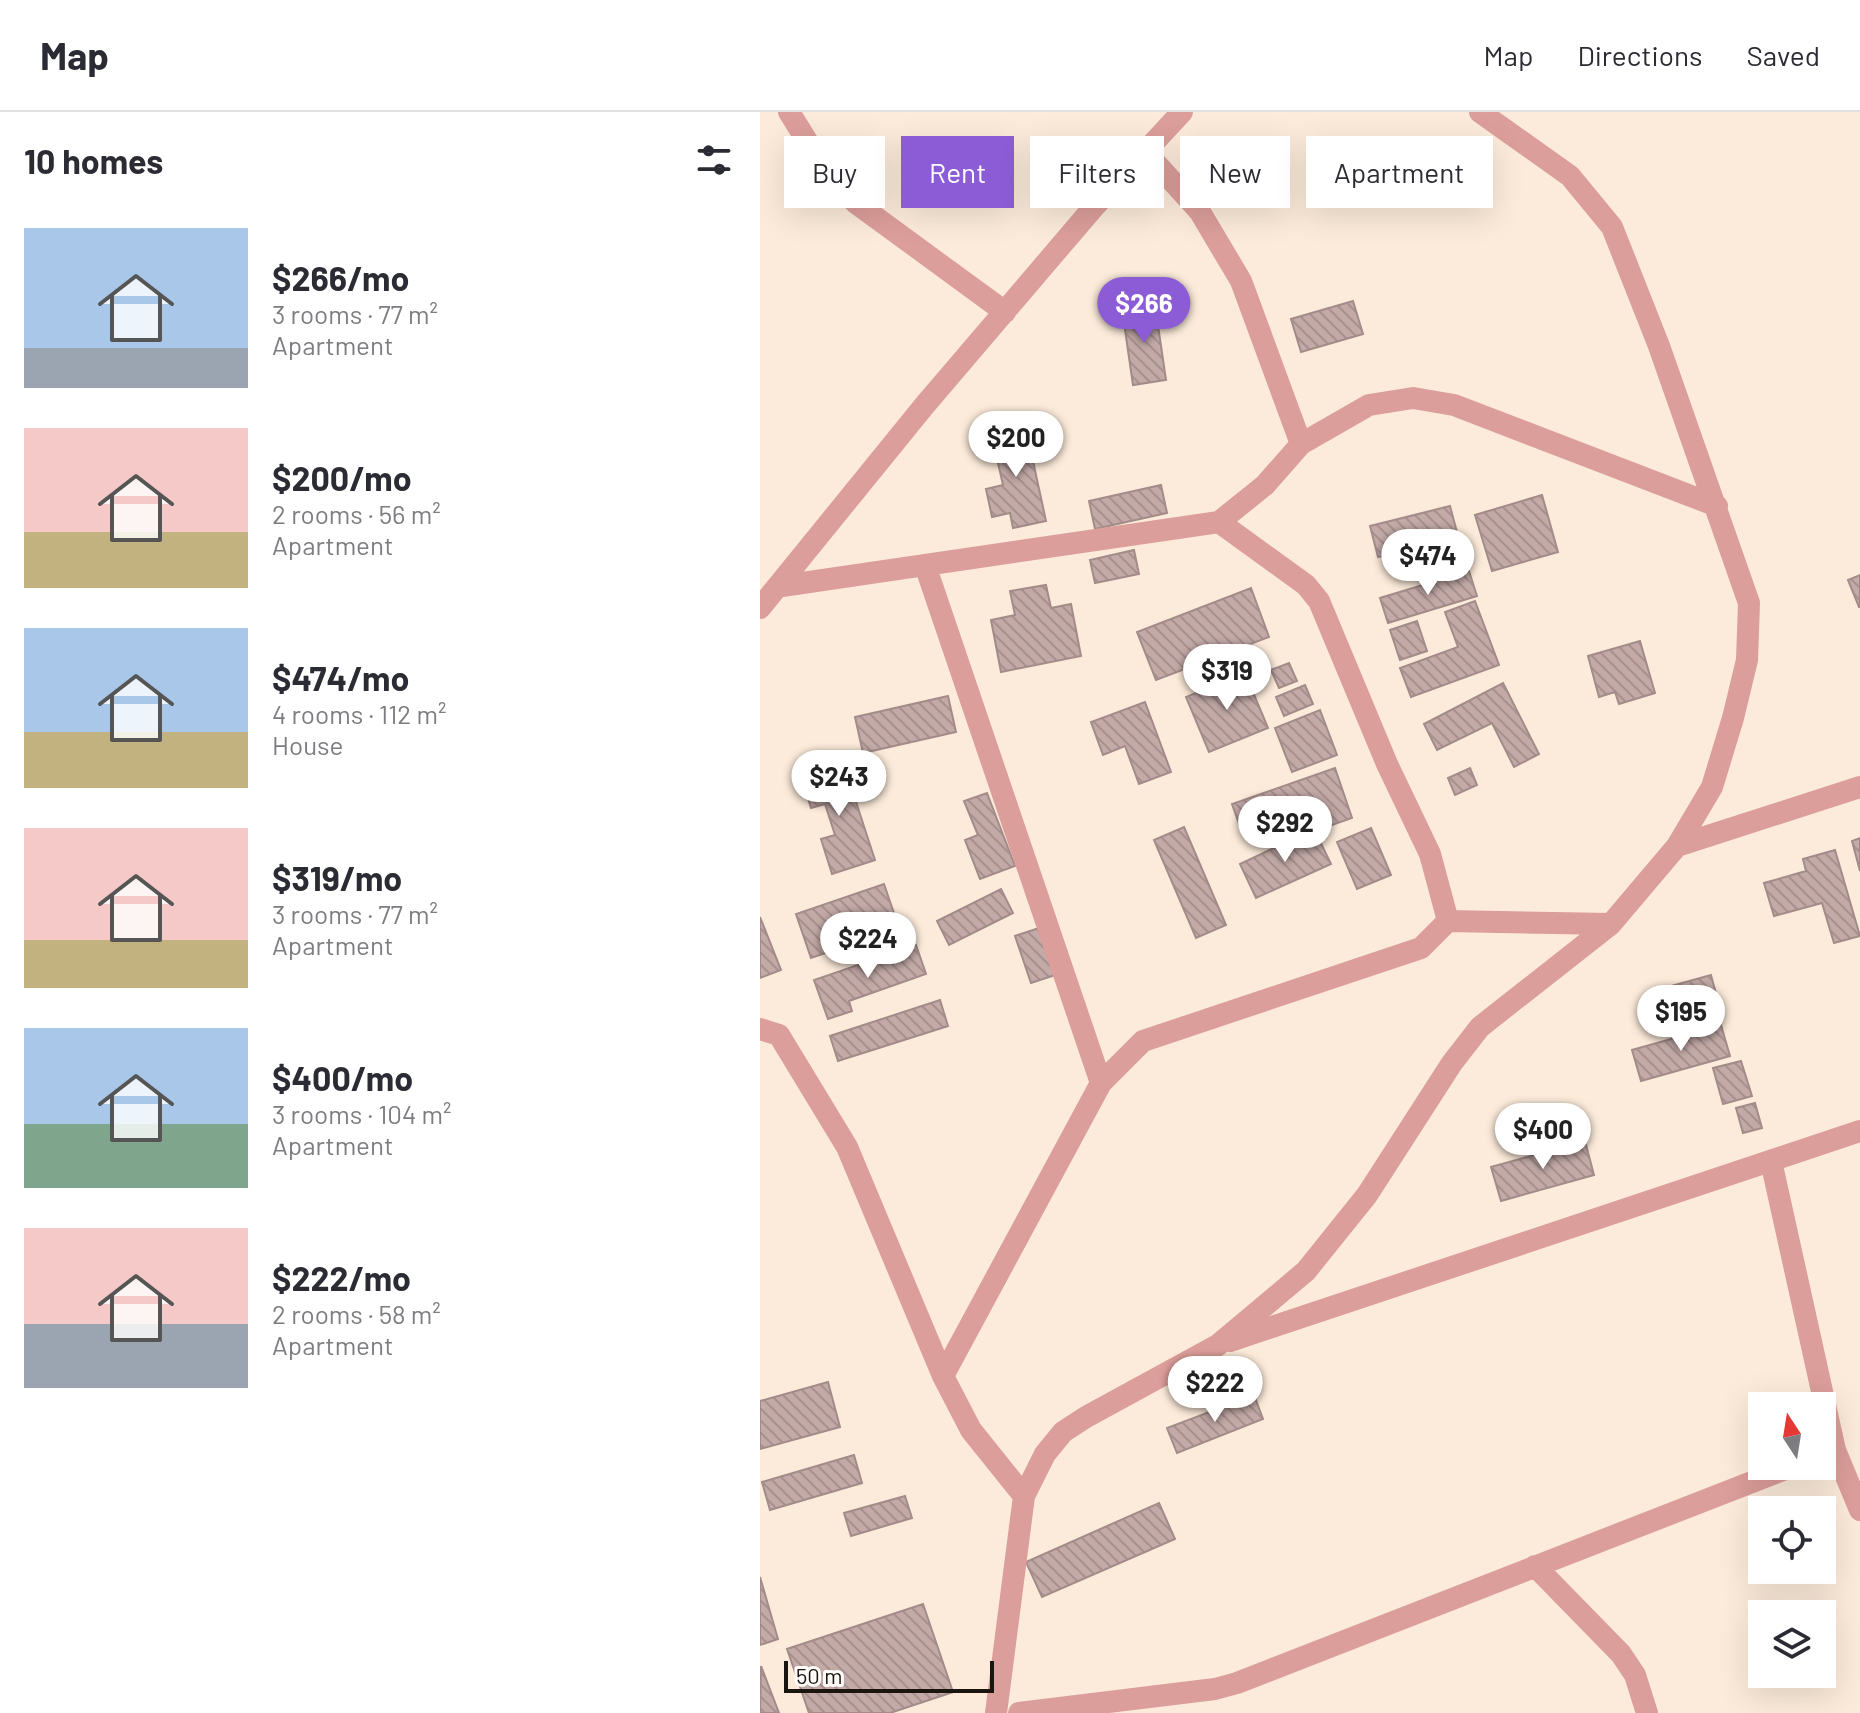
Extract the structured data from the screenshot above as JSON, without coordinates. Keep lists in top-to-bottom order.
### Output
{
  "scale_bar": "50 m",
  "north": "top",
  "page": {
    "header": "Map",
    "nav": ["Map", "Directions", "Saved"],
    "heading": "10 homes",
    "chip": [
      "Buy",
      "Rent",
      "Filters",
      "New",
      "Apartment"
    ],
    "list": [
      {
        "name": "$266/mo",
        "note": "3 rooms · 77 m² · Apartment"
      },
      {
        "name": "$200/mo",
        "note": "2 rooms · 56 m² · Apartment"
      },
      {
        "name": "$474/mo",
        "note": "4 rooms · 112 m² · House"
      },
      {
        "name": "$319/mo",
        "note": "3 rooms · 77 m² · Apartment"
      },
      {
        "name": "$400/mo",
        "note": "3 rooms · 104 m² · Apartment"
      },
      {
        "name": "$222/mo",
        "note": "2 rooms · 58 m² · Apartment"
      }
    ],
    "price": [
      "$266",
      "$200",
      "$474",
      "$319",
      "$243",
      "$292",
      "$224",
      "$195",
      "$400",
      "$222"
    ],
    "scale": "50 m"
  }
}
